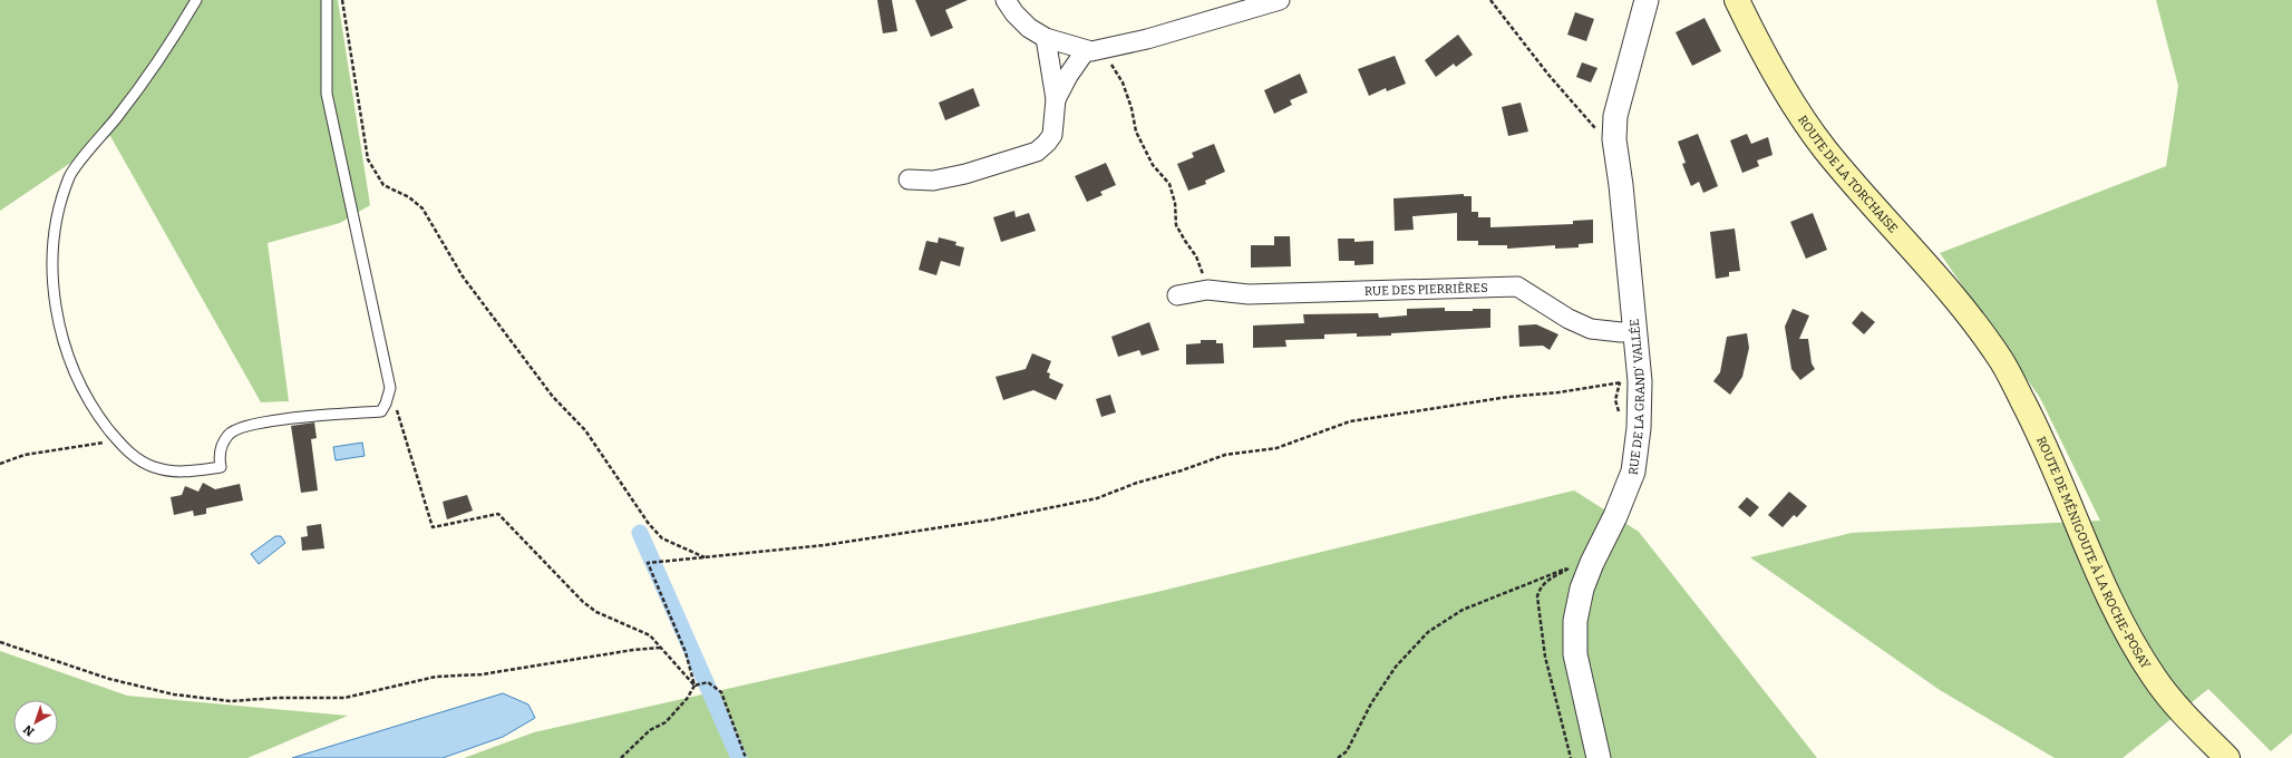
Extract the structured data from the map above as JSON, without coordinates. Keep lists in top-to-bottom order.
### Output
{
  "streets": {
    "main road": ["ROUTE DE LA TORCHAISE", "ROUTE DE MÉNIGOUTE À LA ROCHE-POSAY"],
    "street": ["RUE DES PIERRIÈRES", "RUE DE LA GRAND’ VALLÉE"]
  },
  "crossings": [
    ["ROUTE DE LA TORCHAISE", "ROUTE DE MÉNIGOUTE À LA ROCHE-POSAY"],
    ["RUE DES PIERRIÈRES", "RUE DE LA GRAND’ VALLÉE"]
  ],
  "north": "bottom left"
}
